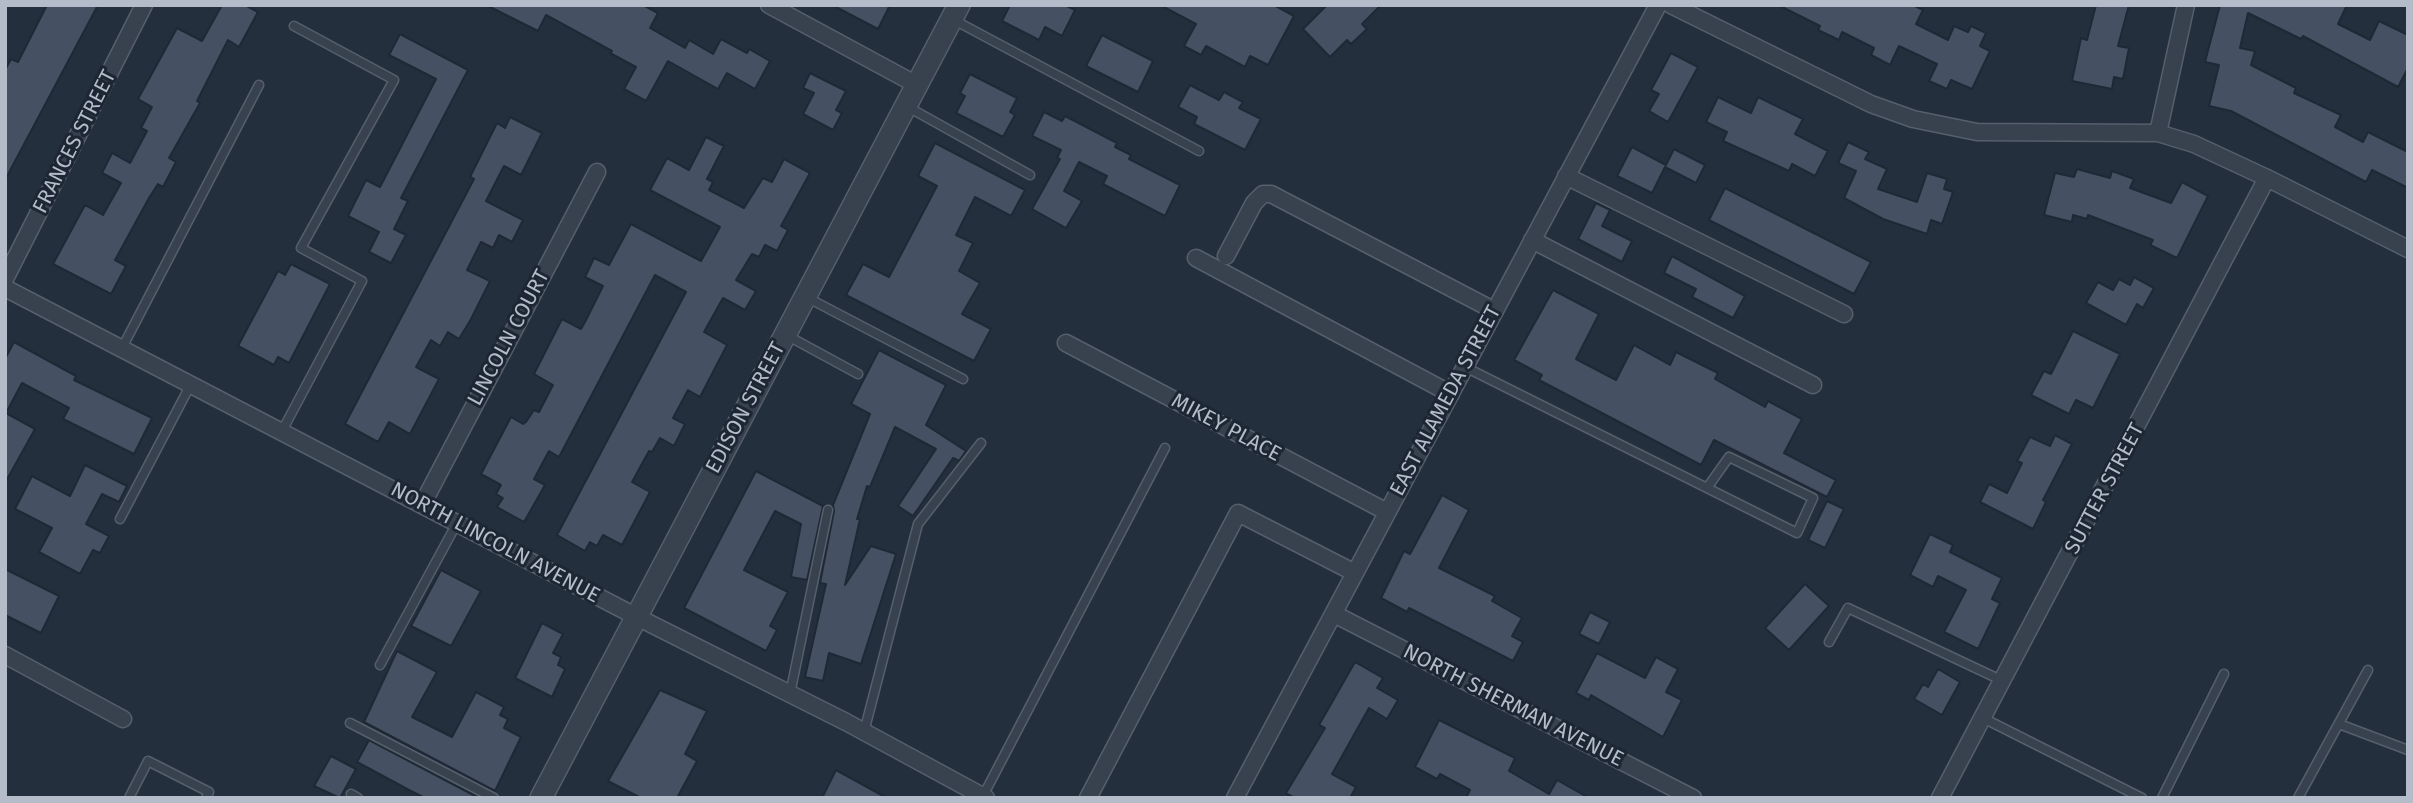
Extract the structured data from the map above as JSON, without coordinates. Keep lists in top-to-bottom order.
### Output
{
  "streets": {
    "street": [
      "FRANCES STREET",
      "LINCOLN COURT",
      "EAST ALAMEDA STREET",
      "EDISON STREET",
      "MIKEY PLACE",
      "SUTTER STREET",
      "NORTH LINCOLN AVENUE",
      "NORTH SHERMAN AVENUE"
    ]
  },
  "crossings": [
    ["LINCOLN COURT", "NORTH LINCOLN AVENUE"],
    ["EAST ALAMEDA STREET", "MIKEY PLACE"],
    ["EAST ALAMEDA STREET", "NORTH SHERMAN AVENUE"],
    ["EDISON STREET", "NORTH LINCOLN AVENUE"]
  ]
}
